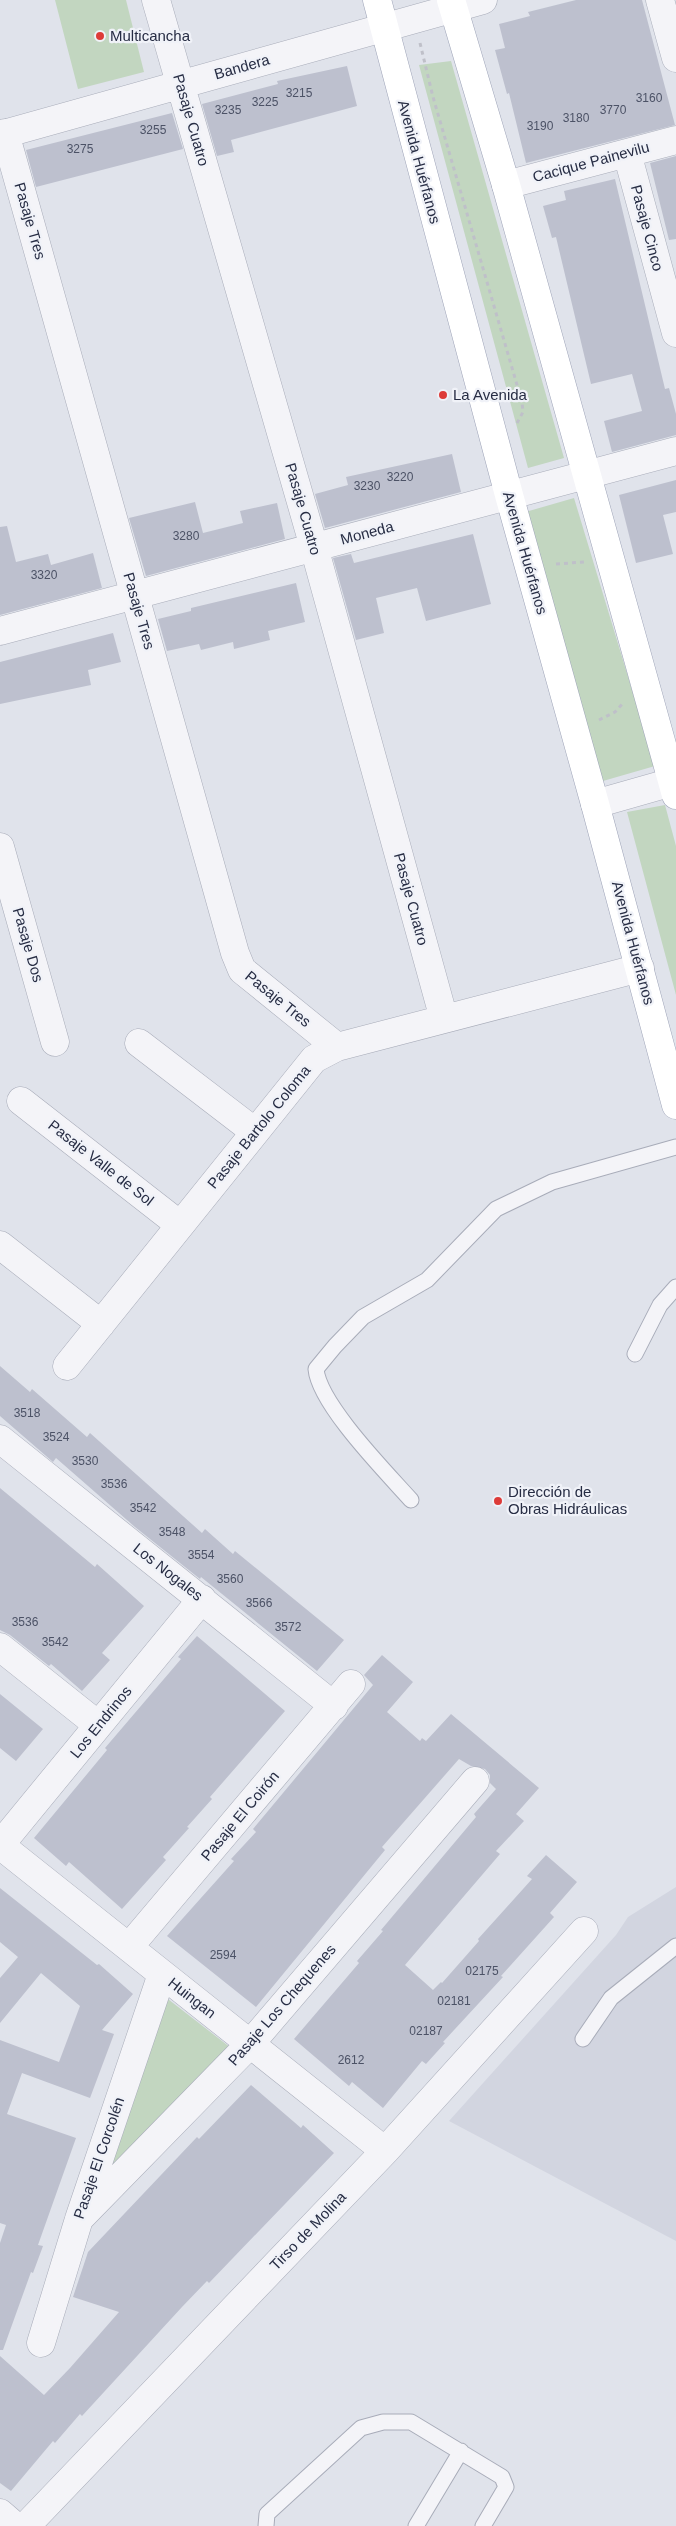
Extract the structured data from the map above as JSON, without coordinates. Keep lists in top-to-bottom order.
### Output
{
  "streets": {
    "main road": ["Avenida Huérfanos"],
    "street": [
      "Bandera",
      "Pasaje Cuatro",
      "Cacique Painevilu",
      "Pasaje Tres",
      "Pasaje Cinco",
      "Moneda",
      "Pasaje Dos",
      "Pasaje Bartolo Coloma",
      "Pasaje Valle de Sol",
      "Los Nogales",
      "Los Endrinos",
      "Pasaje El Coirón",
      "Huingan",
      "Pasaje Los Chequenes",
      "Pasaje El Corcolén",
      "Tirso de Molina"
    ]
  },
  "crossings": [
    ["Bandera", "Pasaje Cuatro"],
    ["Bandera", "Avenida Huérfanos"],
    ["Bandera", "Pasaje Tres"],
    ["Pasaje Cuatro", "Moneda"],
    ["Pasaje Cuatro", "Pasaje Bartolo Coloma"],
    ["Avenida Huérfanos", "Moneda"],
    ["Avenida Huérfanos", "Pasaje Bartolo Coloma"],
    ["Cacique Painevilu", "Pasaje Cinco"],
    ["Pasaje Tres", "Moneda"],
    ["Pasaje Tres", "Pasaje Bartolo Coloma"],
    ["Pasaje Bartolo Coloma", "Pasaje Valle de Sol"],
    ["Los Nogales", "Los Endrinos"],
    ["Los Nogales", "Pasaje El Coirón"],
    ["Los Endrinos", "Huingan"],
    ["Pasaje El Coirón", "Huingan"],
    ["Huingan", "Pasaje Los Chequenes"],
    ["Huingan", "Pasaje El Corcolén"],
    ["Huingan", "Tirso de Molina"],
    ["Pasaje Los Chequenes", "Pasaje El Corcolén"]
  ],
  "places": ["Multicancha", "La Avenida", "Dirección de Obras Hidráulicas"],
  "house_numbers": [
    "3215",
    "3160",
    "3225",
    "3235",
    "3770",
    "3180",
    "3190",
    "3255",
    "3275",
    "3220",
    "3230",
    "3280",
    "3320",
    "3518",
    "3524",
    "3530",
    "3536",
    "3542",
    "3548",
    "3554",
    "3560",
    "3566",
    "3536",
    "3572",
    "3542",
    "2594",
    "02175",
    "02181",
    "02187",
    "2612"
  ]
}
